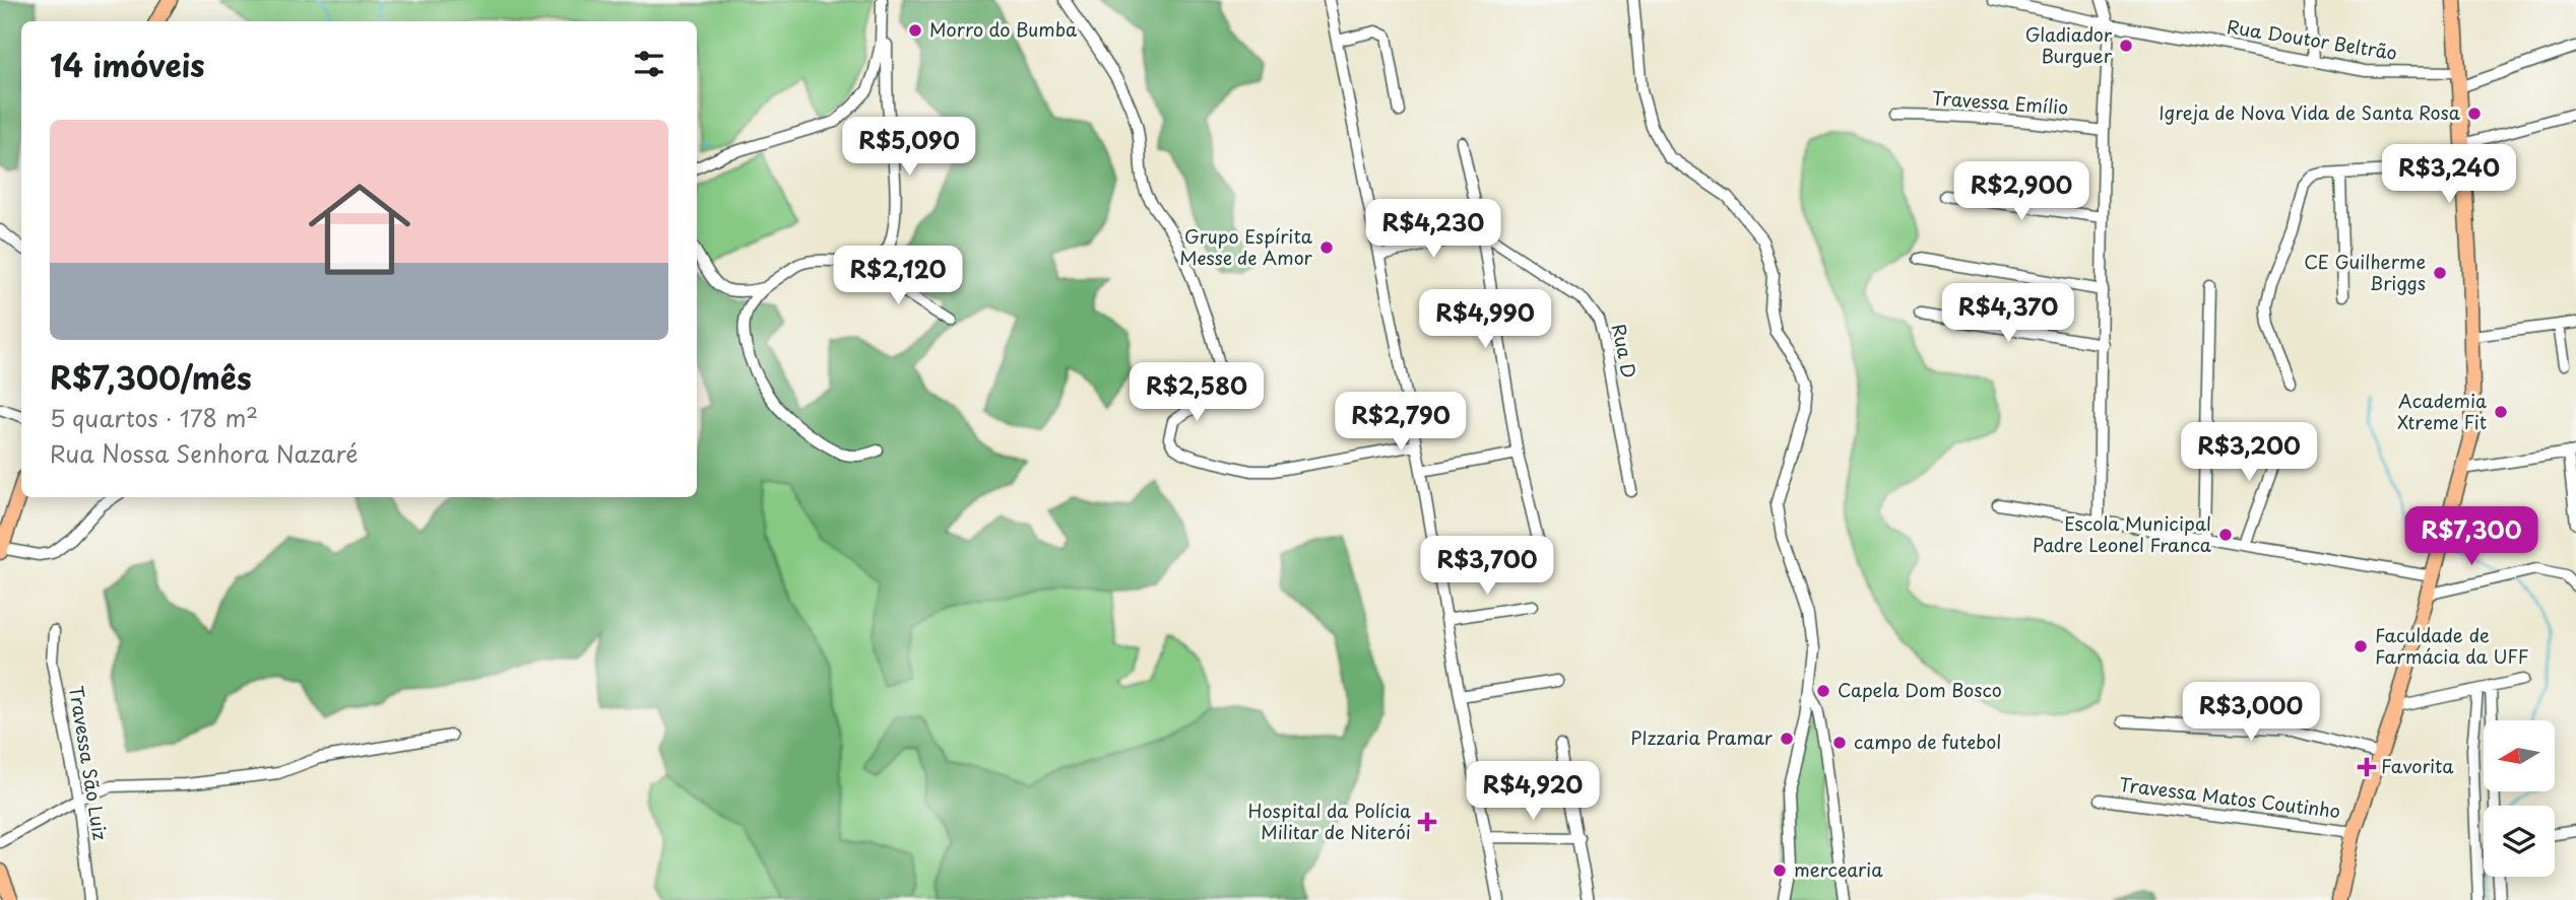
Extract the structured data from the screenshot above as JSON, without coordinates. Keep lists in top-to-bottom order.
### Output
{
  "streets": {
    "street": [
      "Rua Doutor Beltrão",
      "Travessa Emílio",
      "Rua D",
      "Travessa São Luiz",
      "Travessa Matos Coutinho"
    ]
  },
  "places": {
    "other": [
      "Morro do Bumba",
      "Gladiador Burguer",
      "Igreja de Nova Vida de Santa Rosa",
      "Grupo Espírita Messe de Amor",
      "CE Guilherme Briggs",
      "Academia Xtreme Fit",
      "Escola Municipal Padre Leonel Franca",
      "Faculdade de Farmácia da UFF",
      "Capela Dom Bosco",
      "PIzzaria Pramar",
      "campo de futebol",
      "mercearia"
    ],
    "health": ["Favorita", "Hospital da Polícia Militar de Niterói"]
  },
  "north": "left",
  "page": {
    "heading": "14 imóveis",
    "list": [
      {
        "name": "R$7,300/mês",
        "note": "5 quartos · 178 m² · Rua Nossa Senhora Nazaré"
      }
    ],
    "price": [
      "R$5,090",
      "R$3,240",
      "R$2,900",
      "R$4,230",
      "R$2,120",
      "R$4,370",
      "R$4,990",
      "R$2,580",
      "R$2,790",
      "R$3,200",
      "R$7,300",
      "R$3,700",
      "R$3,000",
      "R$4,920"
    ]
  }
}
